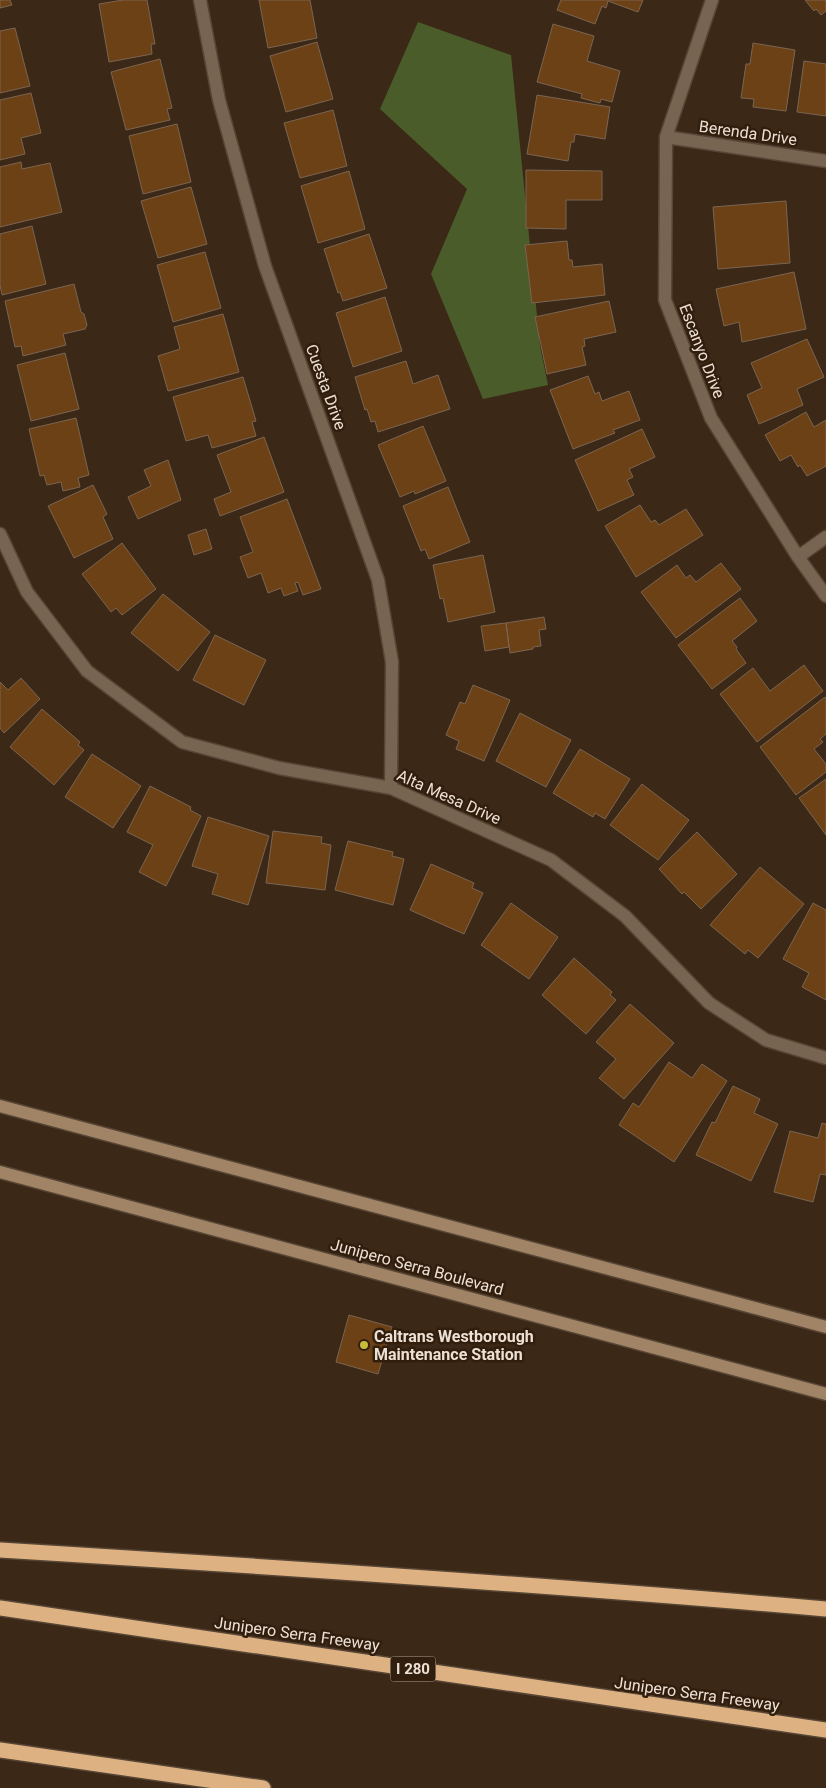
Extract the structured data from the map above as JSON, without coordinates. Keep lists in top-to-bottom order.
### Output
{
  "streets": {
    "highway": ["Junipero Serra Freeway", "I 280"],
    "main road": ["Junipero Serra Boulevard"],
    "street": [
      "Berenda Drive",
      "Escanyo Drive",
      "Cuesta Drive",
      "Alta Mesa Drive"
    ]
  },
  "crossings": [
    ["Berenda Drive", "Escanyo Drive"],
    ["Cuesta Drive", "Alta Mesa Drive"]
  ],
  "places": ["Caltrans Westborough Maintenance Station"]
}
